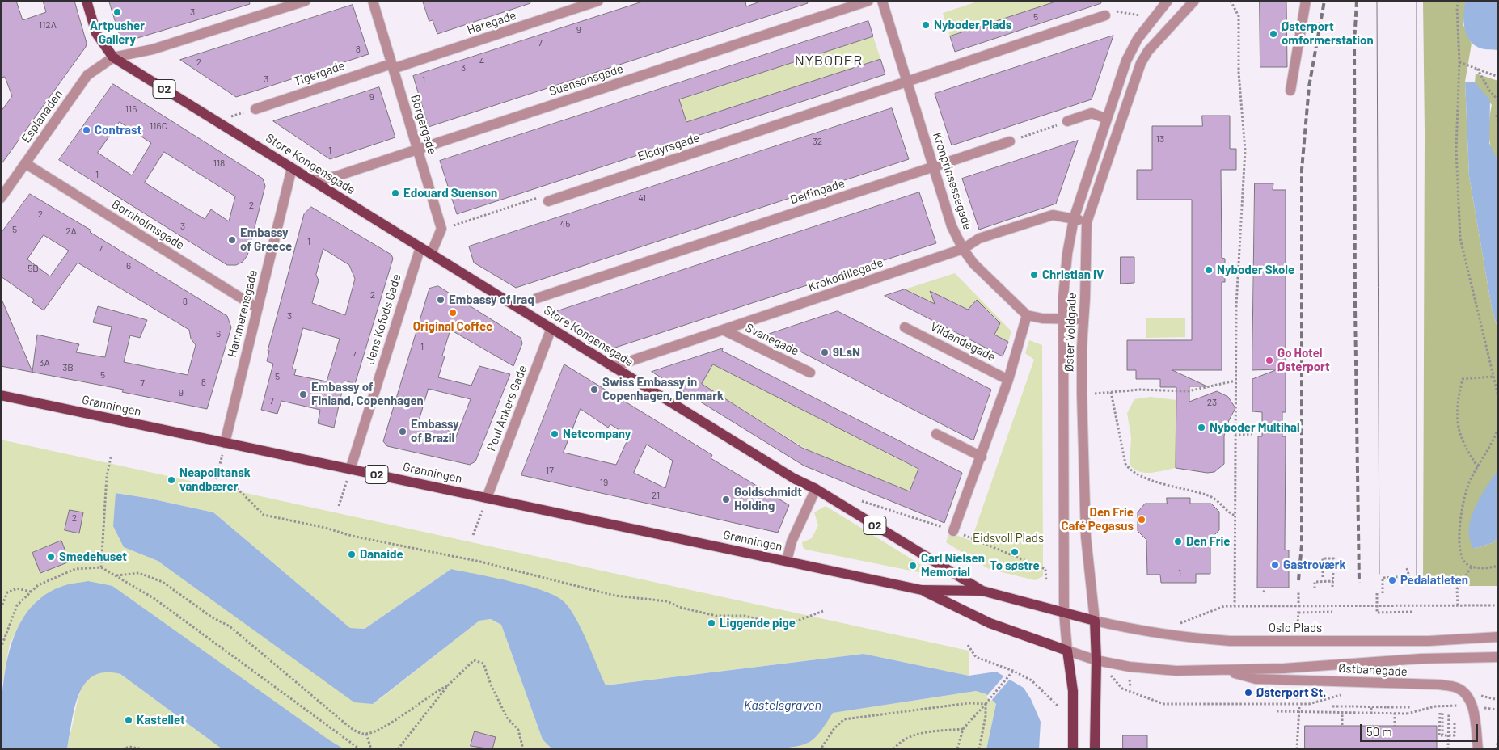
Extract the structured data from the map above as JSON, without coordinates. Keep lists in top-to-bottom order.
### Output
{
  "streets": {
    "main road": ["O2", "Store Kongensgade", "Grønningen"],
    "street": [
      "Haregade",
      "Tigergade",
      "Suensonsgade",
      "Esplanaden",
      "Borgergade",
      "Elsdyrsgade",
      "Kronprinsessegade",
      "Delfingade",
      "Bornholmsgade",
      "Krokodillegade",
      "Hammerensgade",
      "Jens Kofods Gade",
      "Øster Voldgade",
      "Svanegade",
      "Vildandegade",
      "Poul Ankers Gade",
      "Oslo Plads",
      "Østbanegade"
    ]
  },
  "crossings": [
    ["Haregade", "Tigergade"],
    ["Haregade", "Borgergade"],
    ["Tigergade", "Borgergade"],
    ["Suensonsgade", "Borgergade"],
    ["Suensonsgade", "Store Kongensgade"],
    ["O2", "Øster Voldgade"],
    ["O2", "Grønningen"],
    ["O2", "Oslo Plads"],
    ["Esplanaden", "Store Kongensgade"],
    ["Esplanaden", "Bornholmsgade"],
    ["Elsdyrsgade", "Kronprinsessegade"],
    ["Store Kongensgade", "Krokodillegade"],
    ["Store Kongensgade", "Hammerensgade"],
    ["Store Kongensgade", "Jens Kofods Gade"],
    ["Store Kongensgade", "Grønningen"],
    ["Store Kongensgade", "Poul Ankers Gade"],
    ["Kronprinsessegade", "Delfingade"],
    ["Kronprinsessegade", "Krokodillegade"],
    ["Bornholmsgade", "Hammerensgade"],
    ["Krokodillegade", "Øster Voldgade"],
    ["Krokodillegade", "Svanegade"],
    ["Hammerensgade", "Grønningen"],
    ["Jens Kofods Gade", "Grønningen"],
    ["Øster Voldgade", "Grønningen"],
    ["Øster Voldgade", "Oslo Plads"],
    ["Grønningen", "Poul Ankers Gade"]
  ],
  "districts": ["NYBODER"],
  "water": ["Kastelsgraven"],
  "parks": ["Eidsvoll Plads"],
  "places": [
    "Artpusher Gallery",
    "Nyboder Plads",
    "Østerport omformerstation",
    "Contrast",
    "Edouard Suenson",
    "Embassy of Greece",
    "Nyboder Skole",
    "Christian IV",
    "Embassy of Iraq",
    "Original Coffee",
    "9LsN",
    "Go Hotel Østerport",
    "Swiss Embassy in Copenhagen, Denmark",
    "Embassy of Finland, Copenhagen",
    "Nyboder Multihal",
    "Embassy of Brazil",
    "Netcompany",
    "Neapolitansk vandbærer",
    "Goldschmidt Holding",
    "Den Frie Café Pegasus",
    "Den Frie",
    "To søstre",
    "Danaide",
    "Smedehuset",
    "Gastroværk",
    "Carl Nielsen Memorial",
    "Pedalatleten",
    "Liggende pige",
    "Østerport St.",
    "Kastellet"
  ],
  "house_numbers": [
    "3",
    "5",
    "112A",
    "9",
    "7",
    "8",
    "4",
    "2",
    "3",
    "3",
    "1",
    "9",
    "116",
    "116C",
    "13",
    "32",
    "1",
    "118",
    "1",
    "41",
    "2",
    "2",
    "45",
    "3",
    "5",
    "2A",
    "1",
    "4",
    "6",
    "5B",
    "2",
    "8",
    "3",
    "6",
    "1",
    "4",
    "3A",
    "3B",
    "5",
    "5",
    "8",
    "7",
    "9",
    "7",
    "23",
    "17",
    "19",
    "21",
    "2",
    "1"
  ],
  "scale_bar": "50 m"
}
